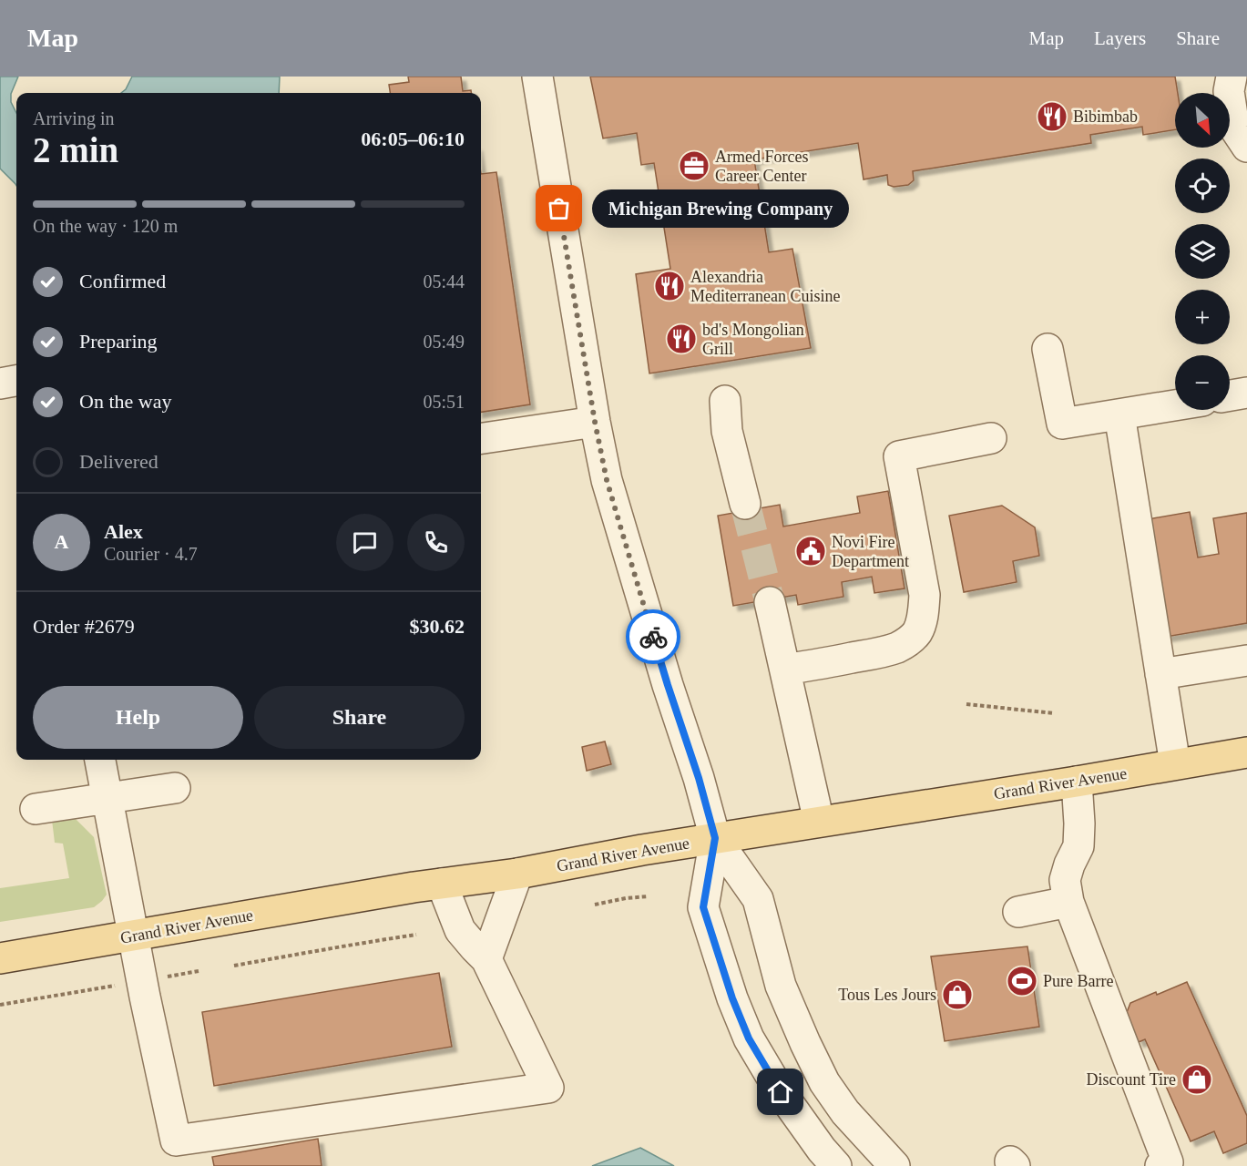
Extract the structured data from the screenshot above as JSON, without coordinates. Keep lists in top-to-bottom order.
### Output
{
  "streets": {
    "main road": ["Grand River Avenue"]
  },
  "places": {
    "restaurant": ["Bibimbab", "Alexandria Mediterranean Cuisine", "bd's Mongolian Grill"],
    "office": ["Armed Forces Career Center"],
    "other": ["Michigan Brewing Company"],
    "public building": ["Novi Fire Department"],
    "sports": ["Pure Barre"],
    "shop": ["Tous Les Jours", "Discount Tire"]
  },
  "north": "bottom right",
  "page": {
    "header": "Map",
    "nav": ["Map", "Layers", "Share"],
    "map_buttons": ["+", "−"],
    "heading": ["2 min", "Arriving in", "06:05–06:10"],
    "panel": [
      "Alex",
      "Courier · 4.7",
      "Order #2679",
      "$30.62"
    ],
    "bar": "On the way · 120 m",
    "bubble": "Michigan Brewing Company",
    "list": [
      ["Confirmed", "05:44"],
      ["Preparing", "05:49"],
      ["On the way", "05:51"],
      "Delivered"
    ],
    "round": "A",
    "buttons": ["Help", "Share"]
  }
}
